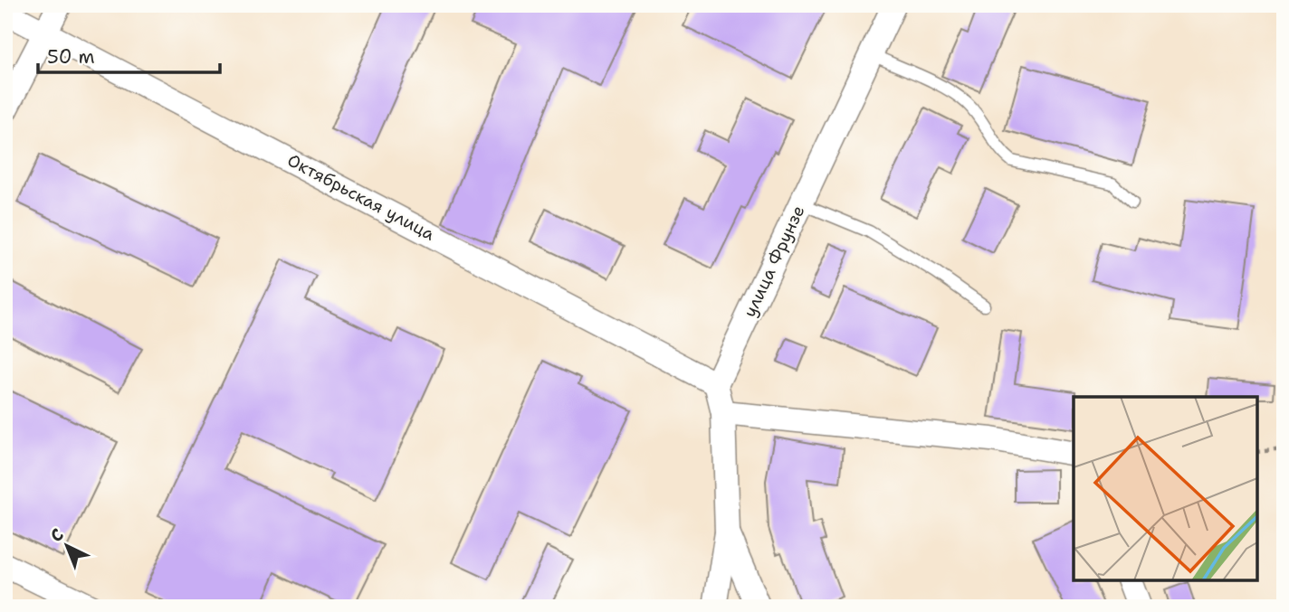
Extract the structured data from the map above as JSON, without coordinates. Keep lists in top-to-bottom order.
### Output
{
  "streets": {
    "street": ["Октябрьская улица", "улица Фрунзе"]
  },
  "crossings": [
    ["Октябрьская улица", "улица Фрунзе"]
  ],
  "scale_bar": "50 m",
  "north": "top left"
}
